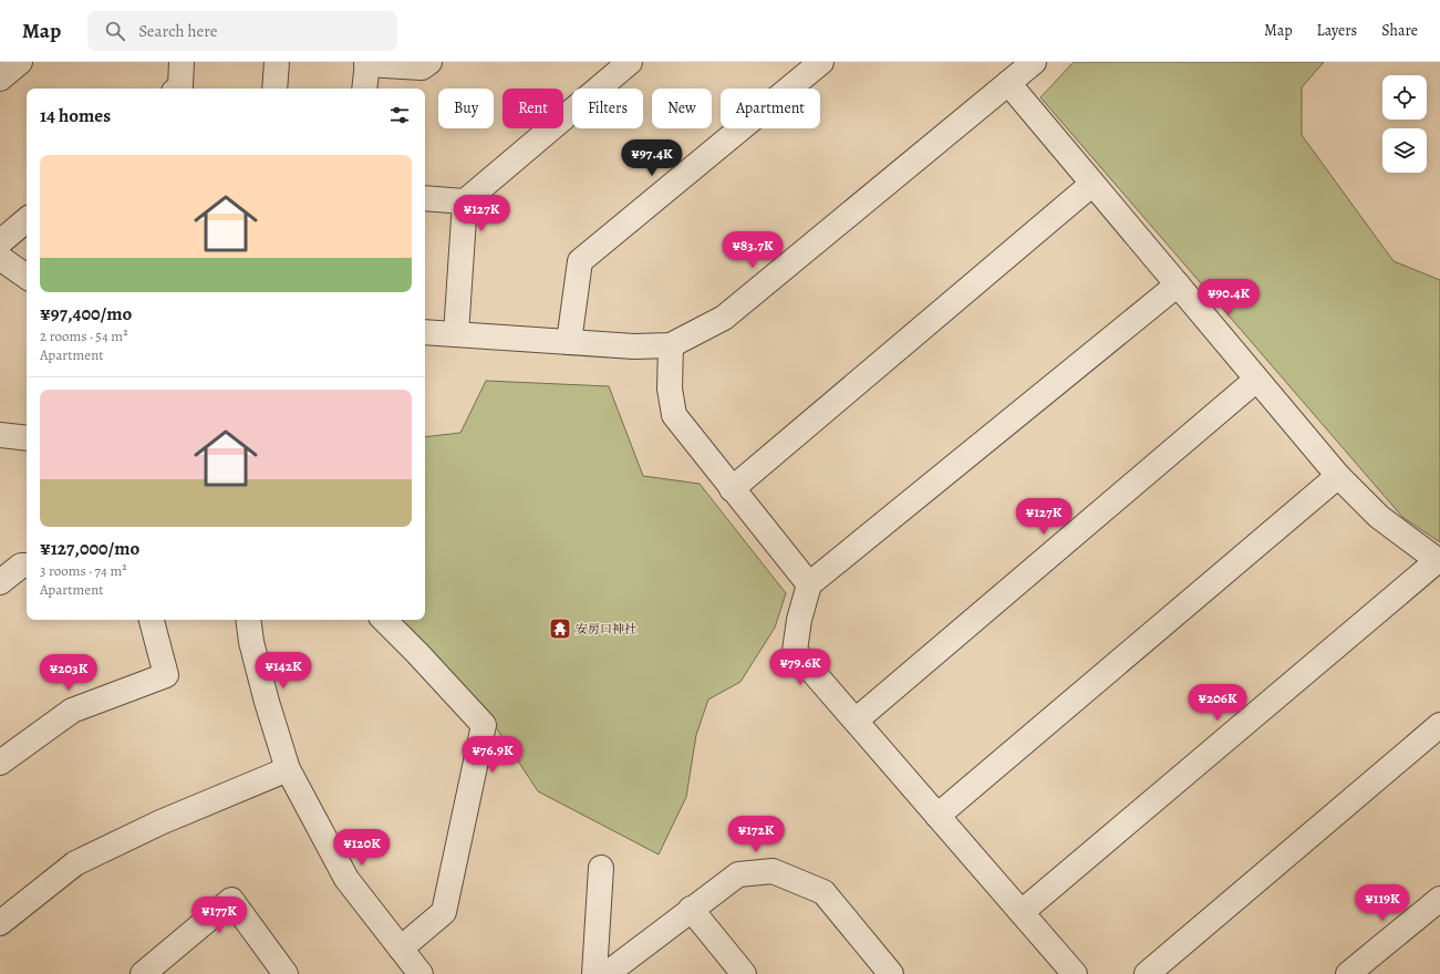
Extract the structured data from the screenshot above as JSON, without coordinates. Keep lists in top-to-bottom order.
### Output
{
  "places": {
    "temple": ["安房口神社"]
  },
  "page": {
    "header": "Map",
    "search": "Search here",
    "nav": ["Map", "Layers", "Share"],
    "chip": [
      "Buy",
      "Rent",
      "Filters",
      "New",
      "Apartment"
    ],
    "heading": "14 homes",
    "price": [
      "¥97.4K",
      "¥127K",
      "¥83.7K",
      "¥90.4K",
      "¥127K",
      "¥79.6K",
      "¥142K",
      "¥203K",
      "¥206K",
      "¥76.9K",
      "¥172K",
      "¥120K",
      "¥119K",
      "¥177K"
    ],
    "list": [
      {
        "name": "¥97,400/mo",
        "note": "2 rooms · 54 m² · Apartment"
      },
      {
        "name": "¥127,000/mo",
        "note": "3 rooms · 74 m² · Apartment"
      }
    ]
  }
}
